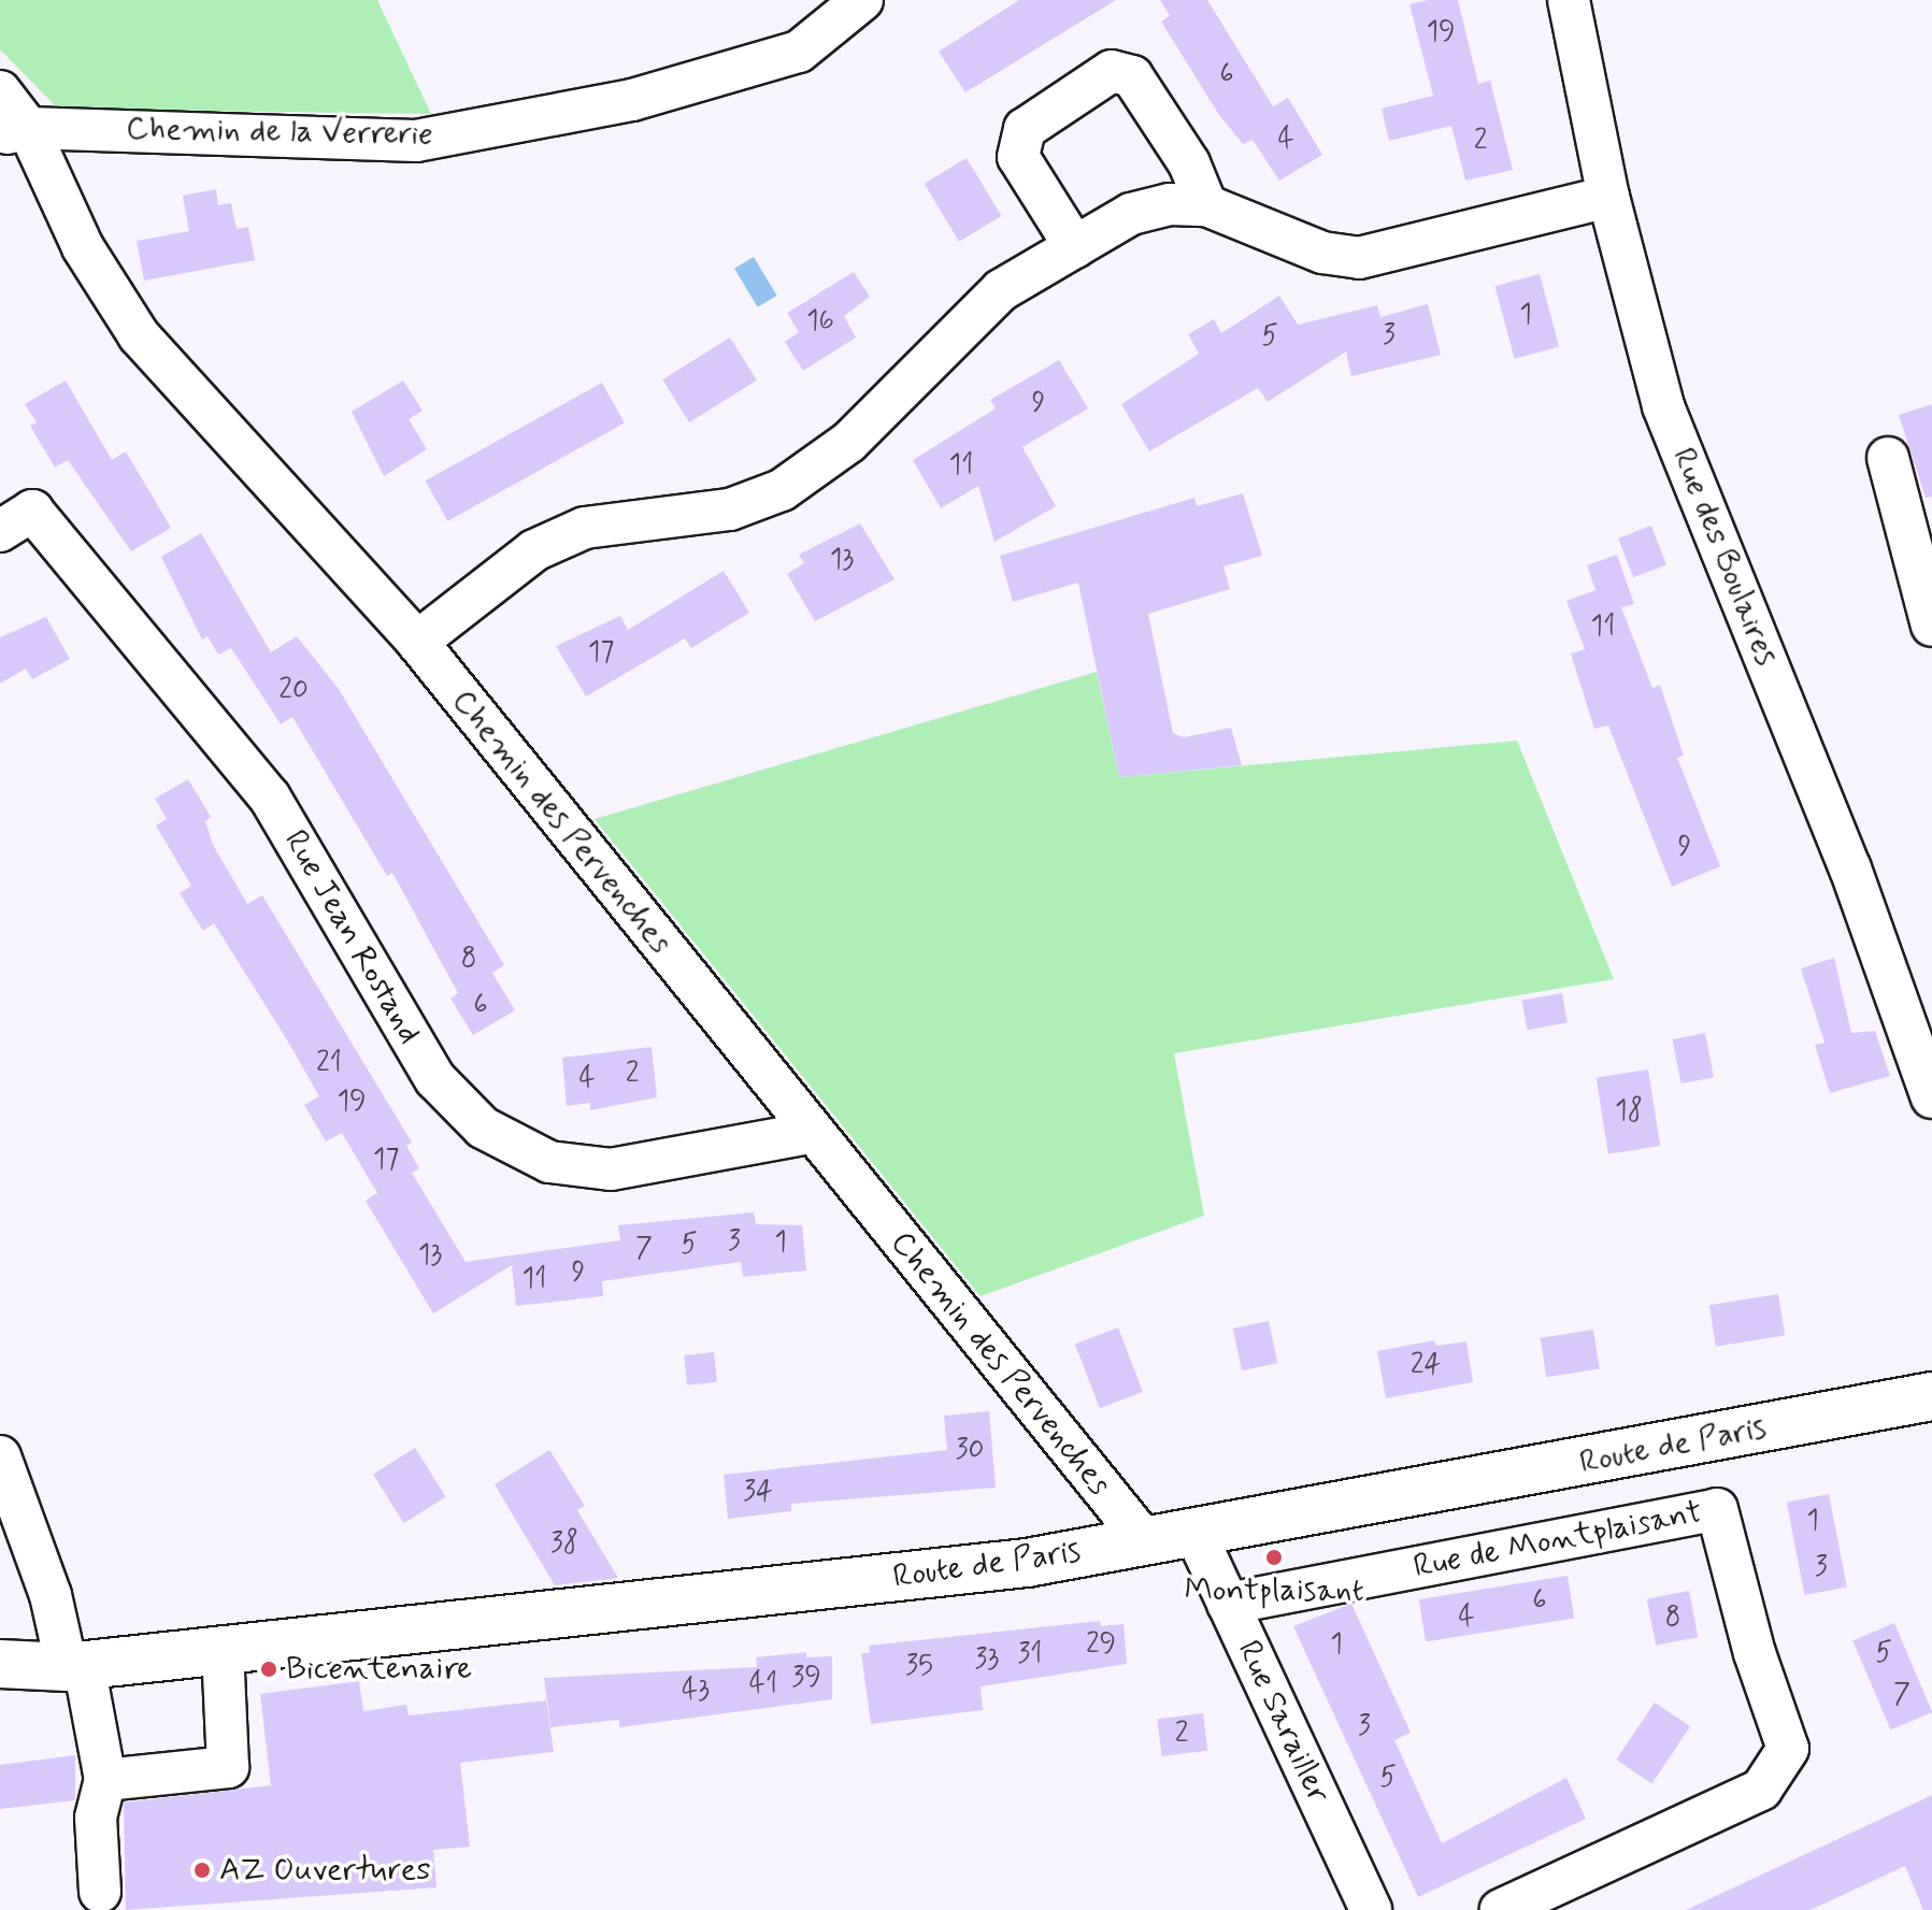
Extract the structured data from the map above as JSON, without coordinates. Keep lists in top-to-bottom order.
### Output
{
  "streets": {
    "main road": ["Route de Paris"],
    "street": [
      "Chemin de la Verrerie",
      "Rue des Boulaires",
      "Chemin des Pervenches",
      "Rue Jean Rostand",
      "Rue de Montplaisant",
      "Rue Sarailler"
    ]
  },
  "crossings": [
    ["Chemin de la Verrerie", "Chemin des Pervenches"],
    ["Chemin des Pervenches", "Rue Jean Rostand"],
    ["Chemin des Pervenches", "Route de Paris"],
    ["Route de Paris", "Rue Sarailler"],
    ["Rue de Montplaisant", "Rue Sarailler"]
  ],
  "places": ["Montplaisant", "Bicentenaire", "AZ Ouvertures"],
  "house_numbers": [
    "19",
    "6",
    "4",
    "2",
    "1",
    "16",
    "3",
    "5",
    "9",
    "11",
    "13",
    "11",
    "17",
    "20",
    "9",
    "8",
    "6",
    "21",
    "2",
    "4",
    "19",
    "18",
    "17",
    "3",
    "1",
    "5",
    "7",
    "13",
    "9",
    "11",
    "24",
    "30",
    "34",
    "1",
    "38",
    "3",
    "6",
    "4",
    "8",
    "29",
    "1",
    "5",
    "31",
    "33",
    "35",
    "39",
    "41",
    "43",
    "7",
    "3",
    "2",
    "5"
  ]
}
